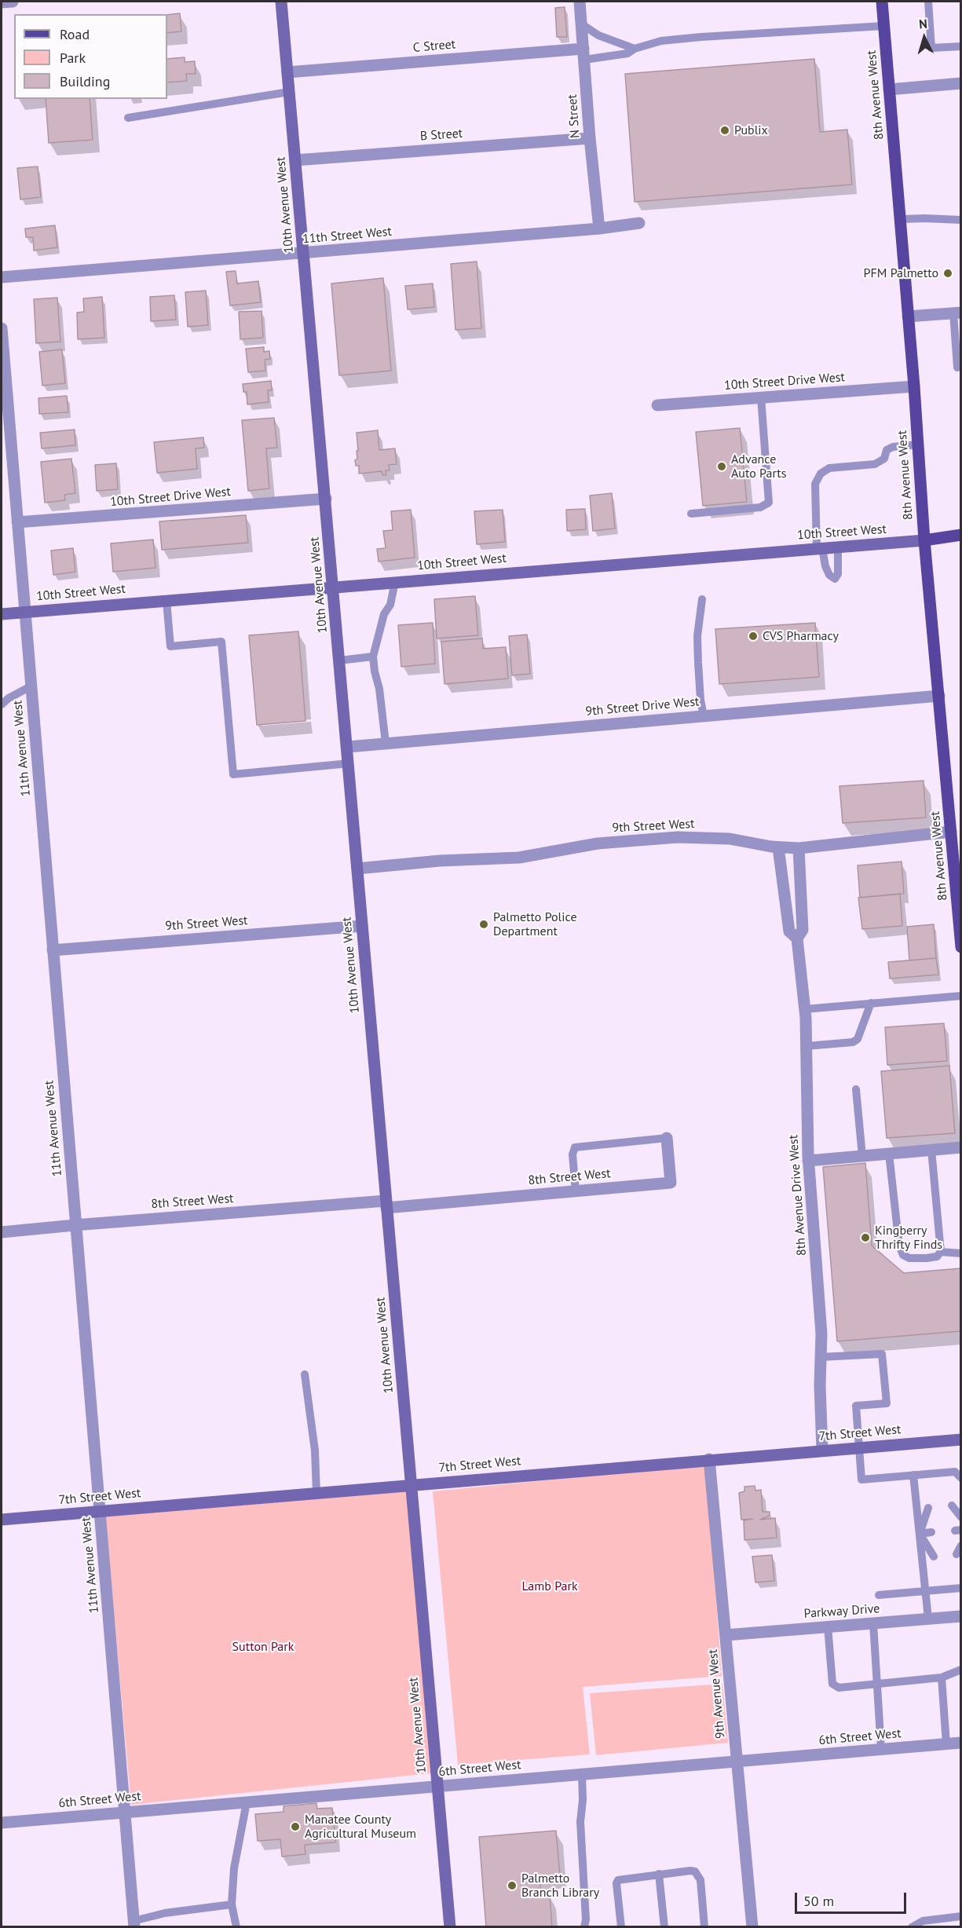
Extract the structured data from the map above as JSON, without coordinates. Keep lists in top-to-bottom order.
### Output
{
  "streets": {
    "main road": ["8th Avenue West", "10th Street West"],
    "street": [
      "C Street",
      "N Street",
      "B Street",
      "10th Avenue West",
      "11th Street West",
      "10th Street Drive West",
      "9th Street Drive West",
      "11th Avenue West",
      "9th Street West",
      "8th Street West",
      "8th Avenue Drive West",
      "7th Street West",
      "Parkway Drive",
      "9th Avenue West",
      "6th Street West"
    ]
  },
  "crossings": [
    ["C Street", "N Street"],
    ["C Street", "10th Avenue West"],
    ["8th Avenue West", "10th Street Drive West"],
    ["8th Avenue West", "10th Street West"],
    ["8th Avenue West", "9th Street Drive West"],
    ["8th Avenue West", "9th Street West"],
    ["N Street", "B Street"],
    ["N Street", "11th Street West"],
    ["B Street", "10th Avenue West"],
    ["10th Avenue West", "11th Street West"],
    ["10th Avenue West", "10th Street Drive West"],
    ["10th Avenue West", "10th Street West"],
    ["10th Avenue West", "9th Street Drive West"],
    ["10th Avenue West", "9th Street West"],
    ["10th Avenue West", "8th Street West"],
    ["10th Avenue West", "7th Street West"],
    ["10th Avenue West", "6th Street West"],
    ["10th Street Drive West", "11th Avenue West"],
    ["10th Street West", "11th Avenue West"],
    ["11th Avenue West", "9th Street West"],
    ["11th Avenue West", "8th Street West"],
    ["11th Avenue West", "7th Street West"],
    ["11th Avenue West", "6th Street West"],
    ["9th Street West", "8th Avenue Drive West"],
    ["8th Avenue Drive West", "7th Street West"],
    ["7th Street West", "9th Avenue West"],
    ["Parkway Drive", "9th Avenue West"],
    ["9th Avenue West", "6th Street West"]
  ],
  "parks": ["Lamb Park", "Sutton Park"],
  "places": [
    "Publix",
    "PFM Palmetto",
    "Advance Auto Parts",
    "CVS Pharmacy",
    "Palmetto Police Department",
    "Kingberry Thrifty Finds",
    "Manatee County Agricultural Museum",
    "Palmetto Branch Library"
  ],
  "legend": ["Road", "Park", "Building"],
  "scale_bar": "50 m",
  "north": "top"
}
